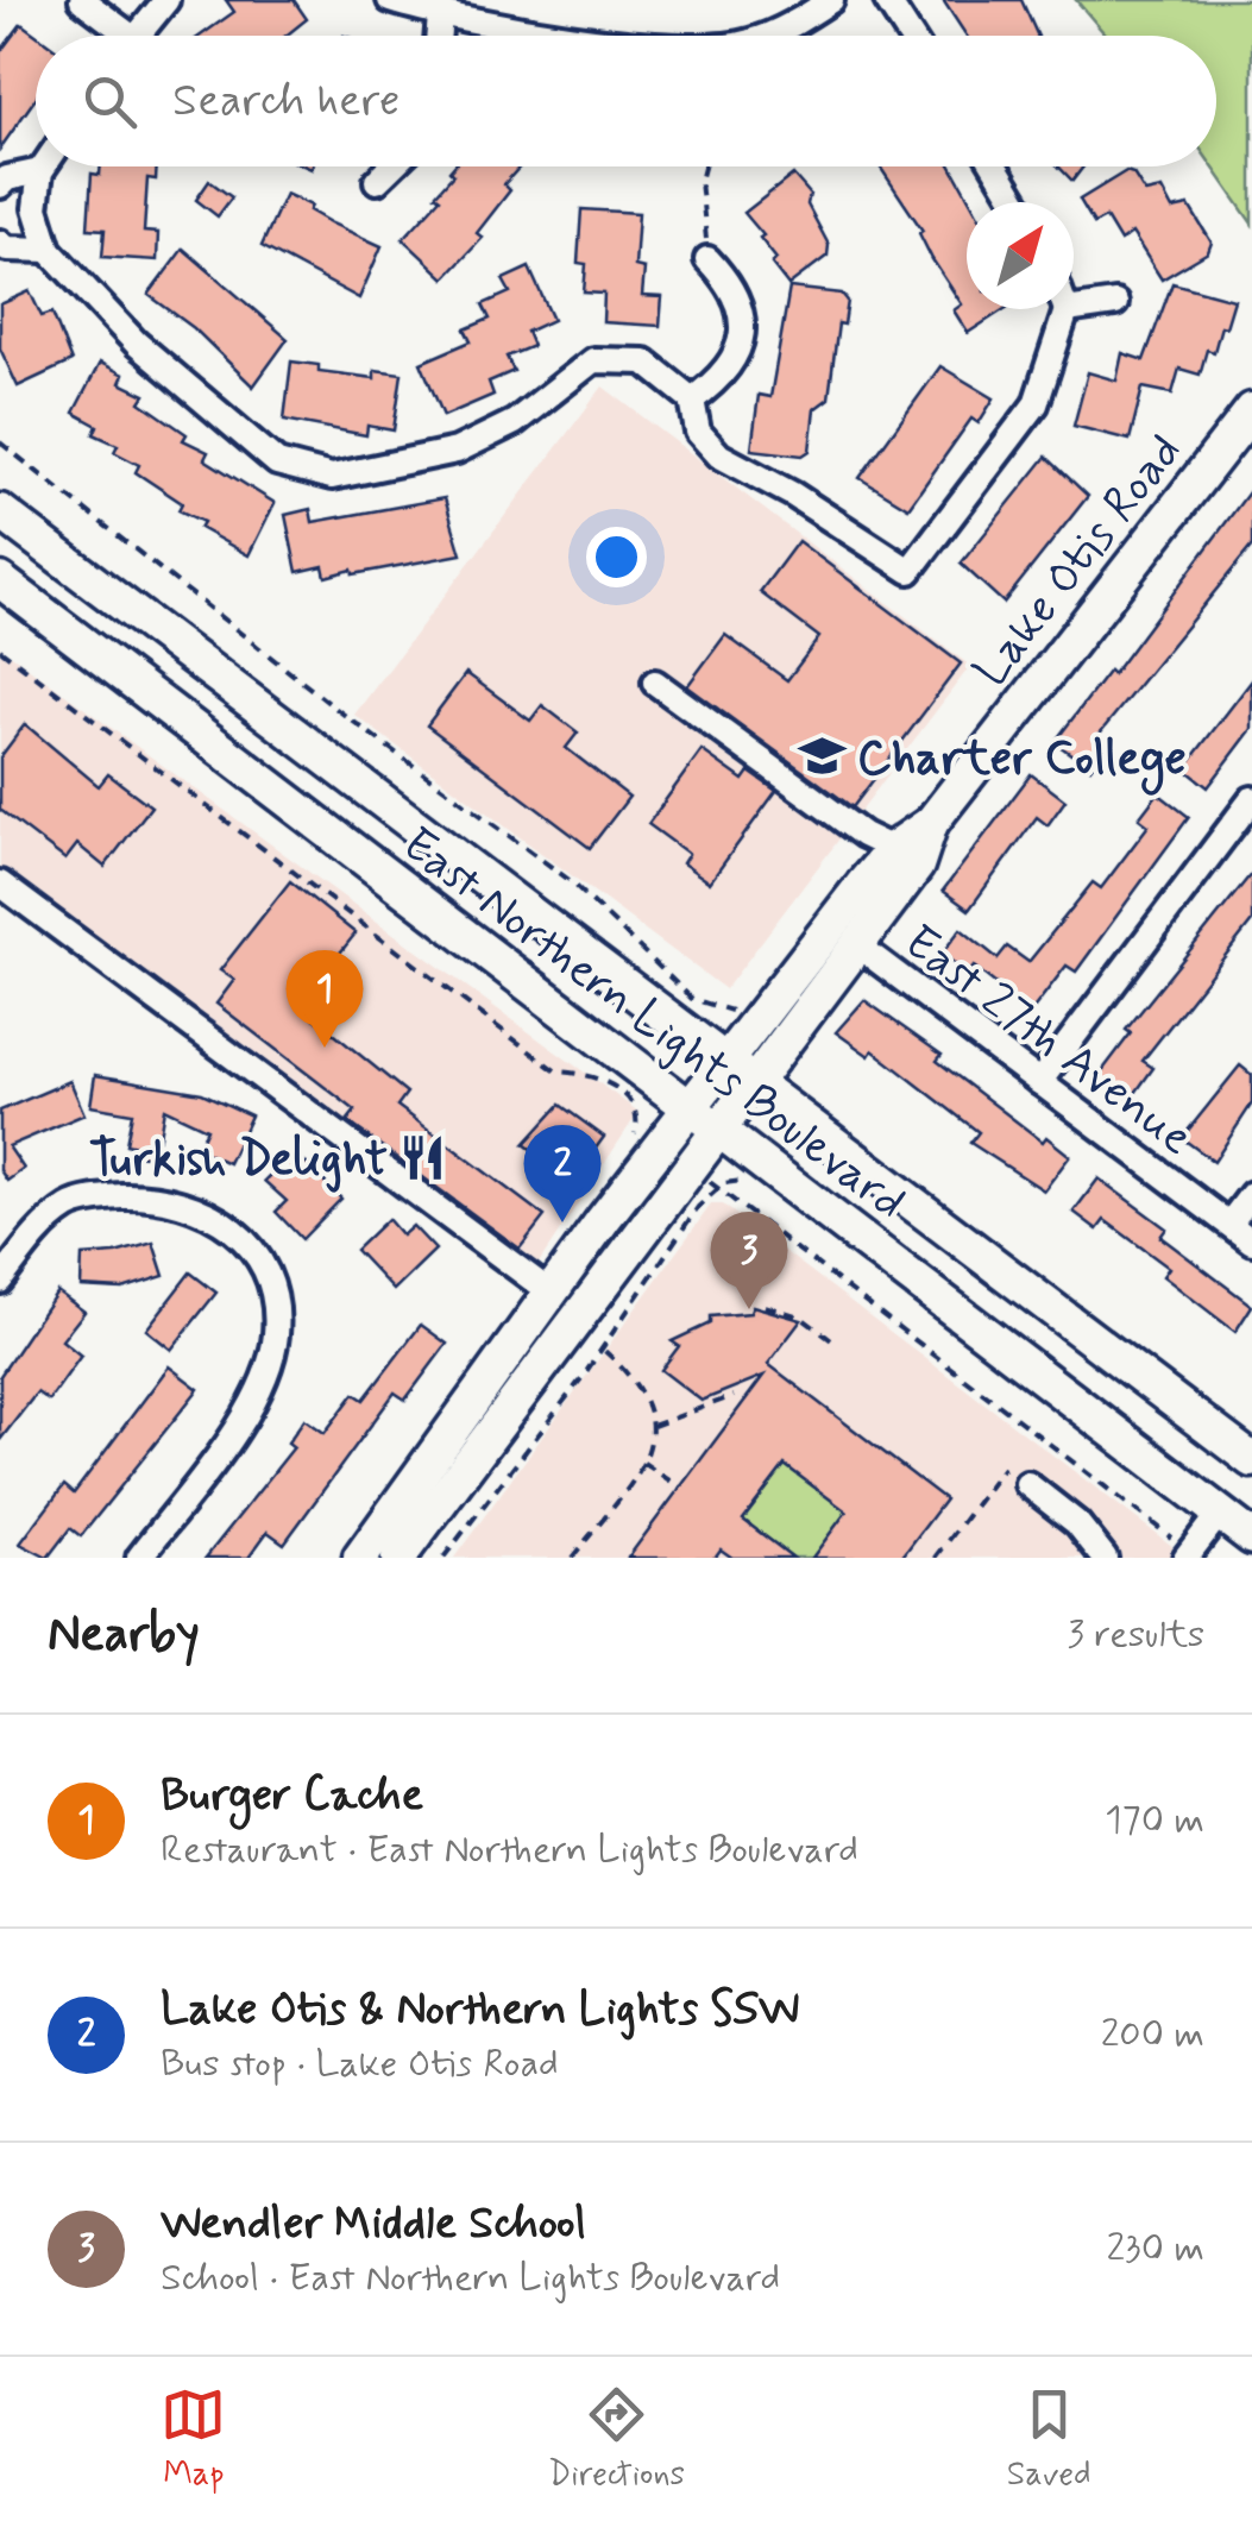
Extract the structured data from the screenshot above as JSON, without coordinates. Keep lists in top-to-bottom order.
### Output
{
  "streets": {
    "main road": ["Lake Otis Road", "East Northern Lights Boulevard"],
    "street": ["East 27th Avenue"]
  },
  "crossings": [
    ["Lake Otis Road", "East Northern Lights Boulevard"],
    ["Lake Otis Road", "East 27th Avenue"]
  ],
  "places": {
    "school or university": ["Charter College"],
    "restaurant": ["Turkish Delight"]
  },
  "north": "top right",
  "page": {
    "search": "Search here",
    "pins": ["1", "2", "3"],
    "heading": ["Nearby", "3 results"],
    "list": [
      {
        "mark": "1",
        "name": "Burger Cache",
        "note": "Restaurant · East Northern Lights Boulevard",
        "value": "170 m"
      },
      {
        "mark": "2",
        "name": "Lake Otis & Northern Lights SSW",
        "note": "Bus stop · Lake Otis Road",
        "value": "200 m"
      },
      {
        "mark": "3",
        "name": "Wendler Middle School",
        "note": "School · East Northern Lights Boulevard",
        "value": "230 m"
      }
    ],
    "nav": ["Map", "Directions", "Saved"]
  }
}
